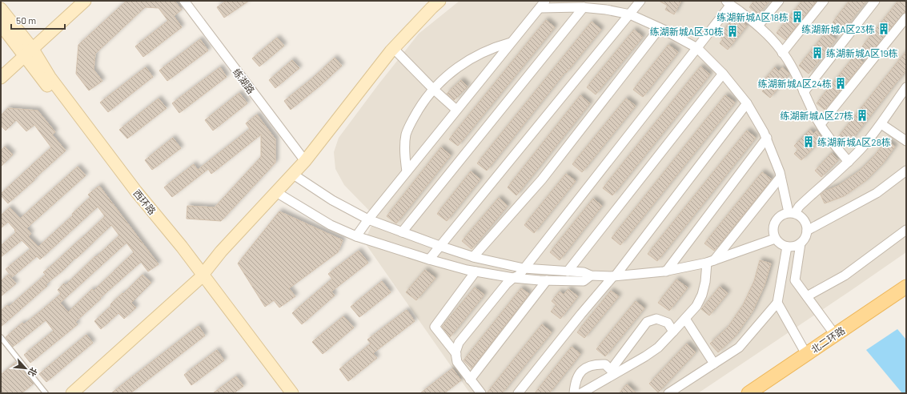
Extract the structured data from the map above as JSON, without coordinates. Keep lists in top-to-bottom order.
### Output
{
  "streets": {
    "main road": ["北二环路"],
    "street": ["练湖路", "西环路"]
  },
  "places": {
    "building": [
      "练湖新城A区18栋",
      "练湖新城A区23栋",
      "练湖新城A区30栋",
      "练湖新城A区19栋",
      "练湖新城A区24栋",
      "练湖新城A区27栋",
      "练湖新城A区28栋"
    ]
  },
  "scale_bar": "50 m",
  "north": "bottom right"
}
